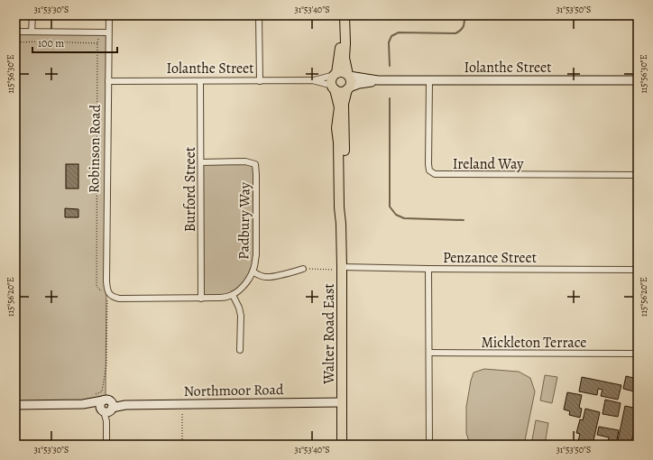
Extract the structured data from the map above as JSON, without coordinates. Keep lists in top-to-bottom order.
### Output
{
  "streets": {
    "main road": ["Walter Road East"],
    "street": [
      "Iolanthe Street",
      "Robinson Road",
      "Ireland Way",
      "Burford Street",
      "Padbury Way",
      "Penzance Street",
      "Mickleton Terrace",
      "Northmoor Road"
    ]
  },
  "crossings": [
    ["Iolanthe Street", "Robinson Road"],
    ["Iolanthe Street", "Ireland Way"],
    ["Iolanthe Street", "Burford Street"],
    ["Iolanthe Street", "Walter Road East"],
    ["Burford Street", "Padbury Way"],
    ["Penzance Street", "Walter Road East"],
    ["Walter Road East", "Northmoor Road"]
  ],
  "scale_bar": "100 m",
  "coordinates": [
    "31°53'30\"S",
    "31°53'40\"S",
    "31°53'50\"S",
    "115°56'30\"E",
    "115°56'20\"E"
  ]
}
